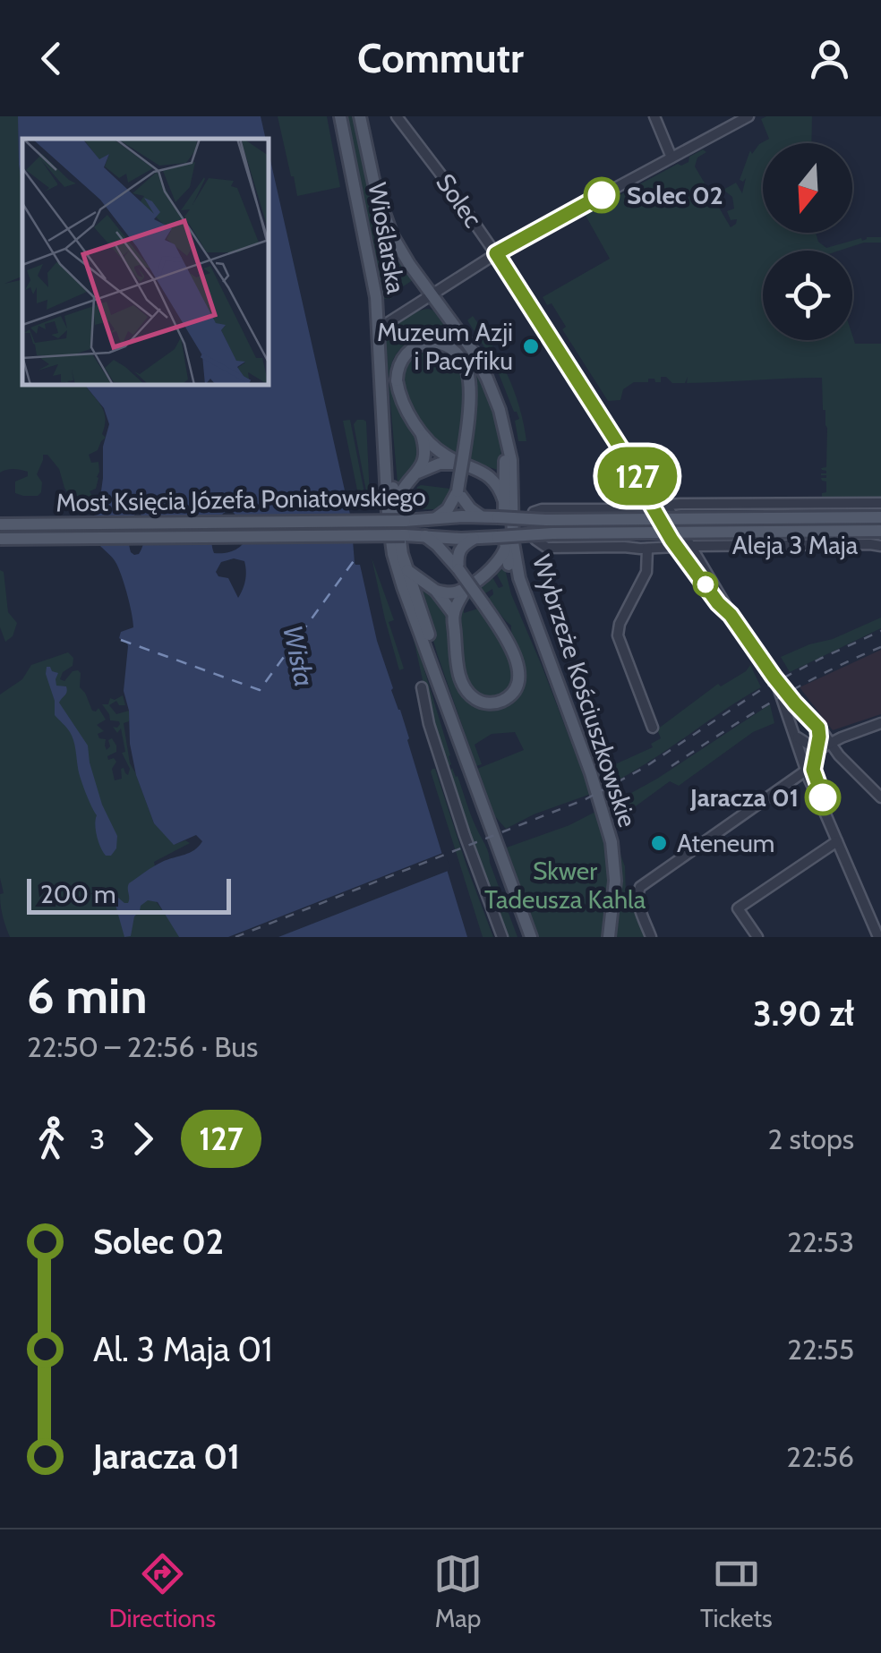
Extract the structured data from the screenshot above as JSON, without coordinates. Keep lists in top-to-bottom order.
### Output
{
  "streets": {
    "main road": ["Wioślarska", "Most Księcia Józefa Poniatowskiego", "Wybrzeże Kościuszkowskie"],
    "street": ["Solec", "Aleja 3 Maja"]
  },
  "crossings": [
    ["Solec", "Aleja 3 Maja"],
    ["Wioślarska", "Most Księcia Józefa Poniatowskiego"],
    ["Wioślarska", "Wybrzeże Kościuszkowskie"],
    ["Most Księcia Józefa Poniatowskiego", "Wybrzeże Kościuszkowskie"]
  ],
  "water": ["Wisła"],
  "parks": ["Skwer Tadeusza Kahla"],
  "places": [
    "Solec 02",
    "Muzeum Azji i Pacyfiku",
    "Jaracza 01",
    "Ateneum"
  ],
  "lines": ["bus line 127"],
  "scale_bar": "200 m",
  "north": "bottom",
  "page": {
    "header": "Commutr",
    "on_map": "127",
    "scale": "200 m",
    "heading": ["6 min", "22:50 – 22:56 · Bus", "3.90 zł"],
    "legs": ["3", "127", "2 stops"],
    "list": [
      {
        "name": "Solec 02",
        "value": "22:53"
      },
      {
        "name": "Al. 3 Maja 01",
        "value": "22:55"
      },
      {
        "name": "Jaracza 01",
        "value": "22:56"
      }
    ],
    "tabs": ["Directions", "Map", "Tickets"]
  }
}
